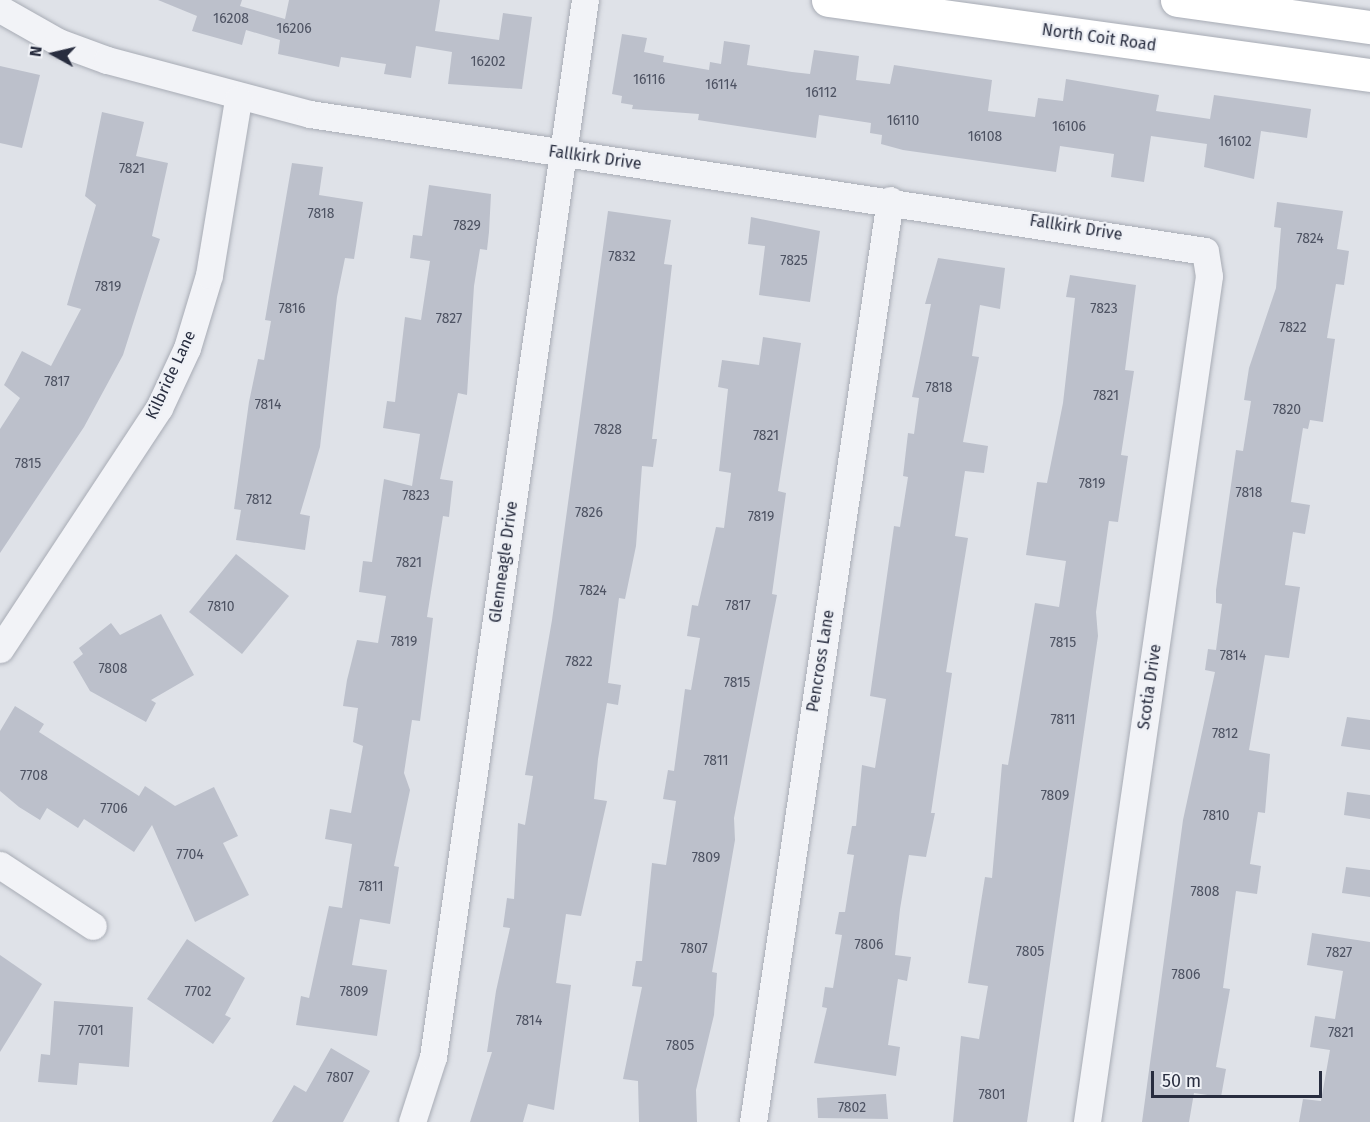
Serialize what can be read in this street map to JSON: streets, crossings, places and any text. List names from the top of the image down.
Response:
{
  "streets": {
    "main road": ["North Coit Road"],
    "street": [
      "Fallkirk Drive",
      "Kilbride Lane",
      "Glenneagle Drive",
      "Pencross Lane",
      "Scotia Drive"
    ]
  },
  "crossings": [
    ["Fallkirk Drive", "Kilbride Lane"],
    ["Fallkirk Drive", "Glenneagle Drive"],
    ["Fallkirk Drive", "Pencross Lane"],
    ["Fallkirk Drive", "Scotia Drive"]
  ],
  "house_numbers": [
    "16208",
    "16206",
    "16202",
    "16116",
    "16114",
    "16112",
    "16110",
    "16106",
    "16108",
    "16102",
    "7821",
    "7818",
    "7829",
    "7824",
    "7832",
    "7825",
    "7819",
    "7816",
    "7823",
    "7827",
    "7822",
    "7817",
    "7818",
    "7821",
    "7814",
    "7820",
    "7828",
    "7821",
    "7815",
    "7819",
    "7818",
    "7823",
    "7812",
    "7826",
    "7819",
    "7821",
    "7824",
    "7817",
    "7810",
    "7819",
    "7815",
    "7814",
    "7822",
    "7808",
    "7815",
    "7811",
    "7812",
    "7811",
    "7708",
    "7809",
    "7706",
    "7810",
    "7704",
    "7809",
    "7811",
    "7808",
    "7806",
    "7807",
    "7805",
    "7827",
    "7806",
    "7702",
    "7809",
    "7814",
    "7701",
    "7821",
    "7805",
    "7807",
    "7801",
    "7802"
  ],
  "scale_bar": "50 m",
  "north": "left"
}
